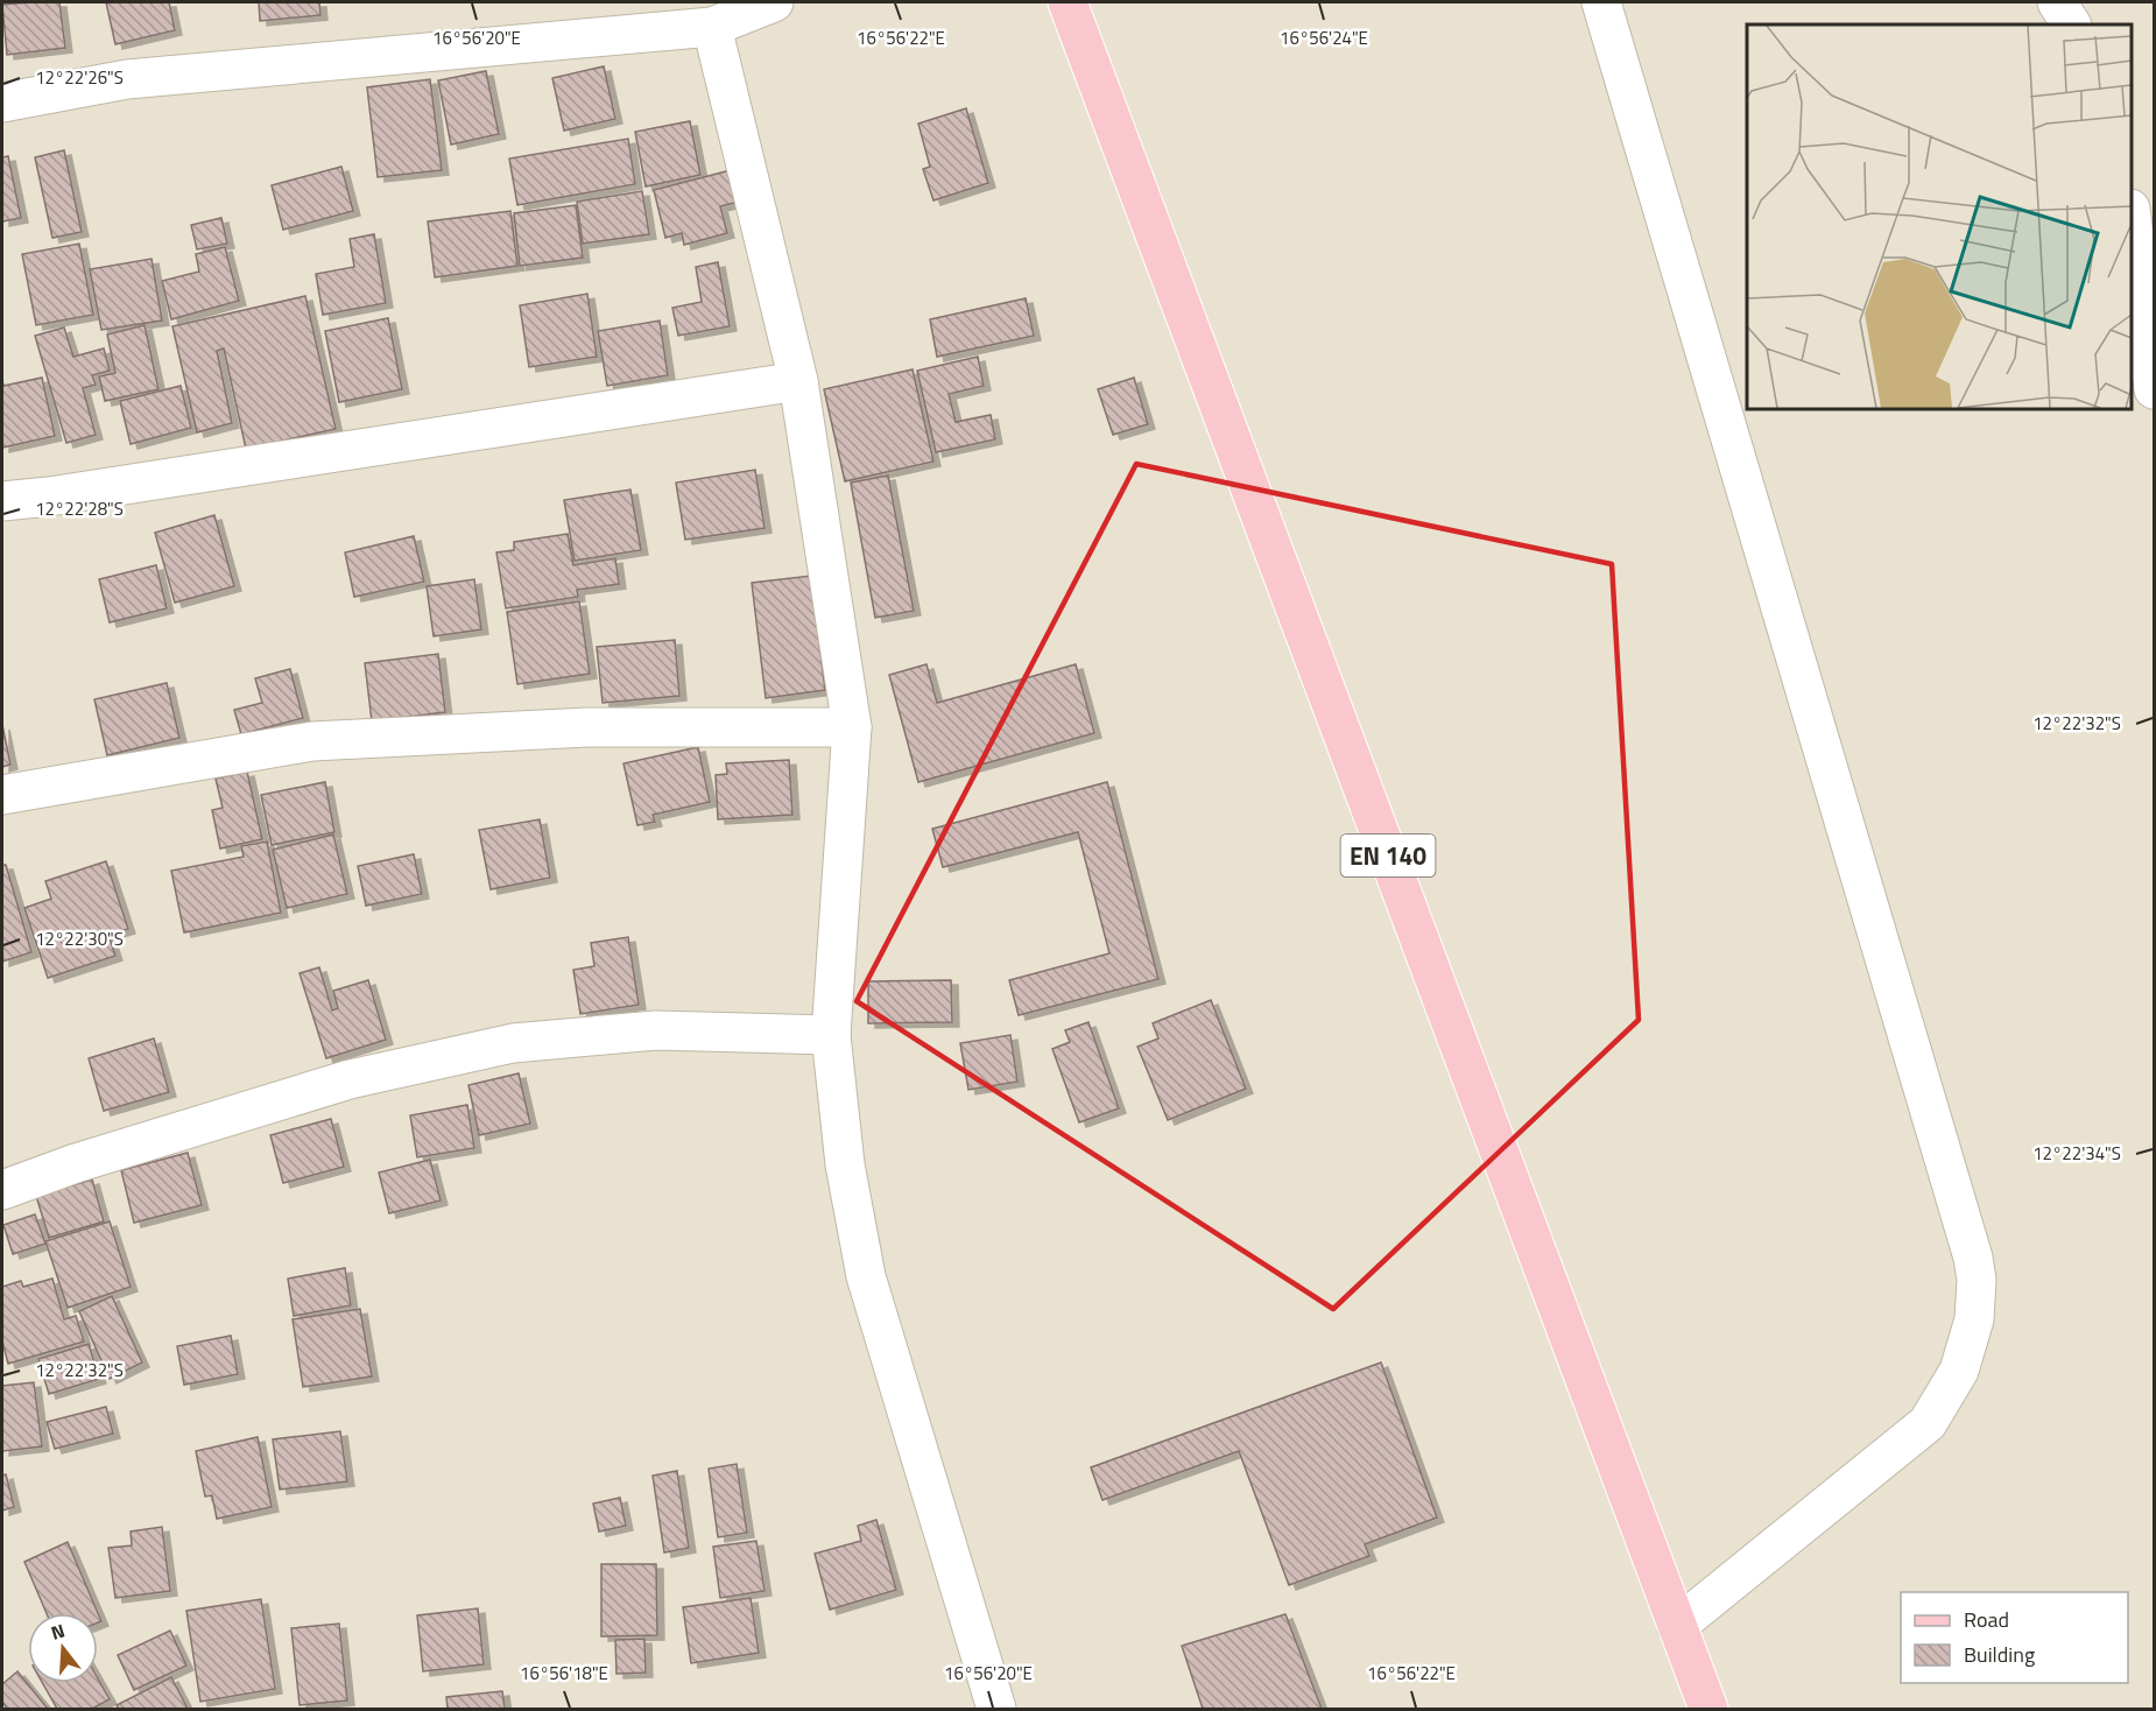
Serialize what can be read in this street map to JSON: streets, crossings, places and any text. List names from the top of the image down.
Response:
{
  "streets": {
    "main road": ["EN 140"]
  },
  "legend": ["Road", "Building"],
  "north": "top",
  "coordinates": [
    "16°56'20\"E",
    "16°56'22\"E",
    "16°56'24\"E",
    "12°22'26\"S",
    "12°22'28\"S",
    "12°22'32\"S",
    "12°22'30\"S",
    "12°22'34\"S",
    "16°56'18\"E"
  ]
}
